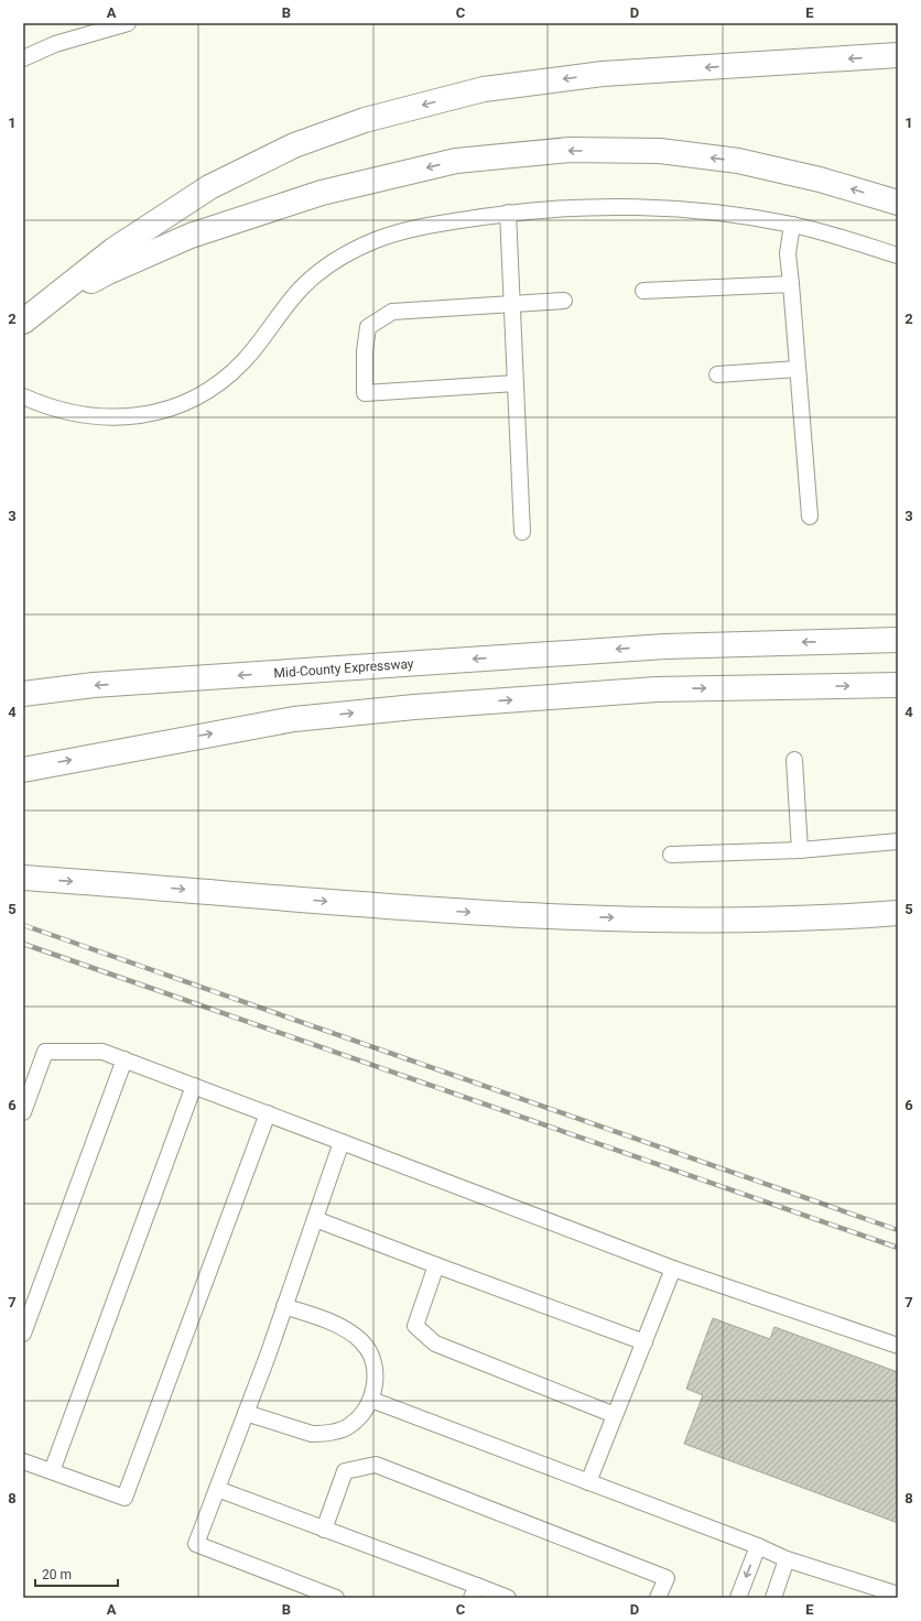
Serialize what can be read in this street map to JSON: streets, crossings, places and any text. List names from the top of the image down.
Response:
{
  "streets": {
    "highway": ["Mid-County Expressway"]
  },
  "scale_bar": "20 m",
  "grid": {
    "columns": [
      "A",
      "B",
      "C",
      "D",
      "E"
    ],
    "rows": [
      "1",
      "2",
      "3",
      "4",
      "5",
      "6",
      "7",
      "8"
    ]
  }
}
